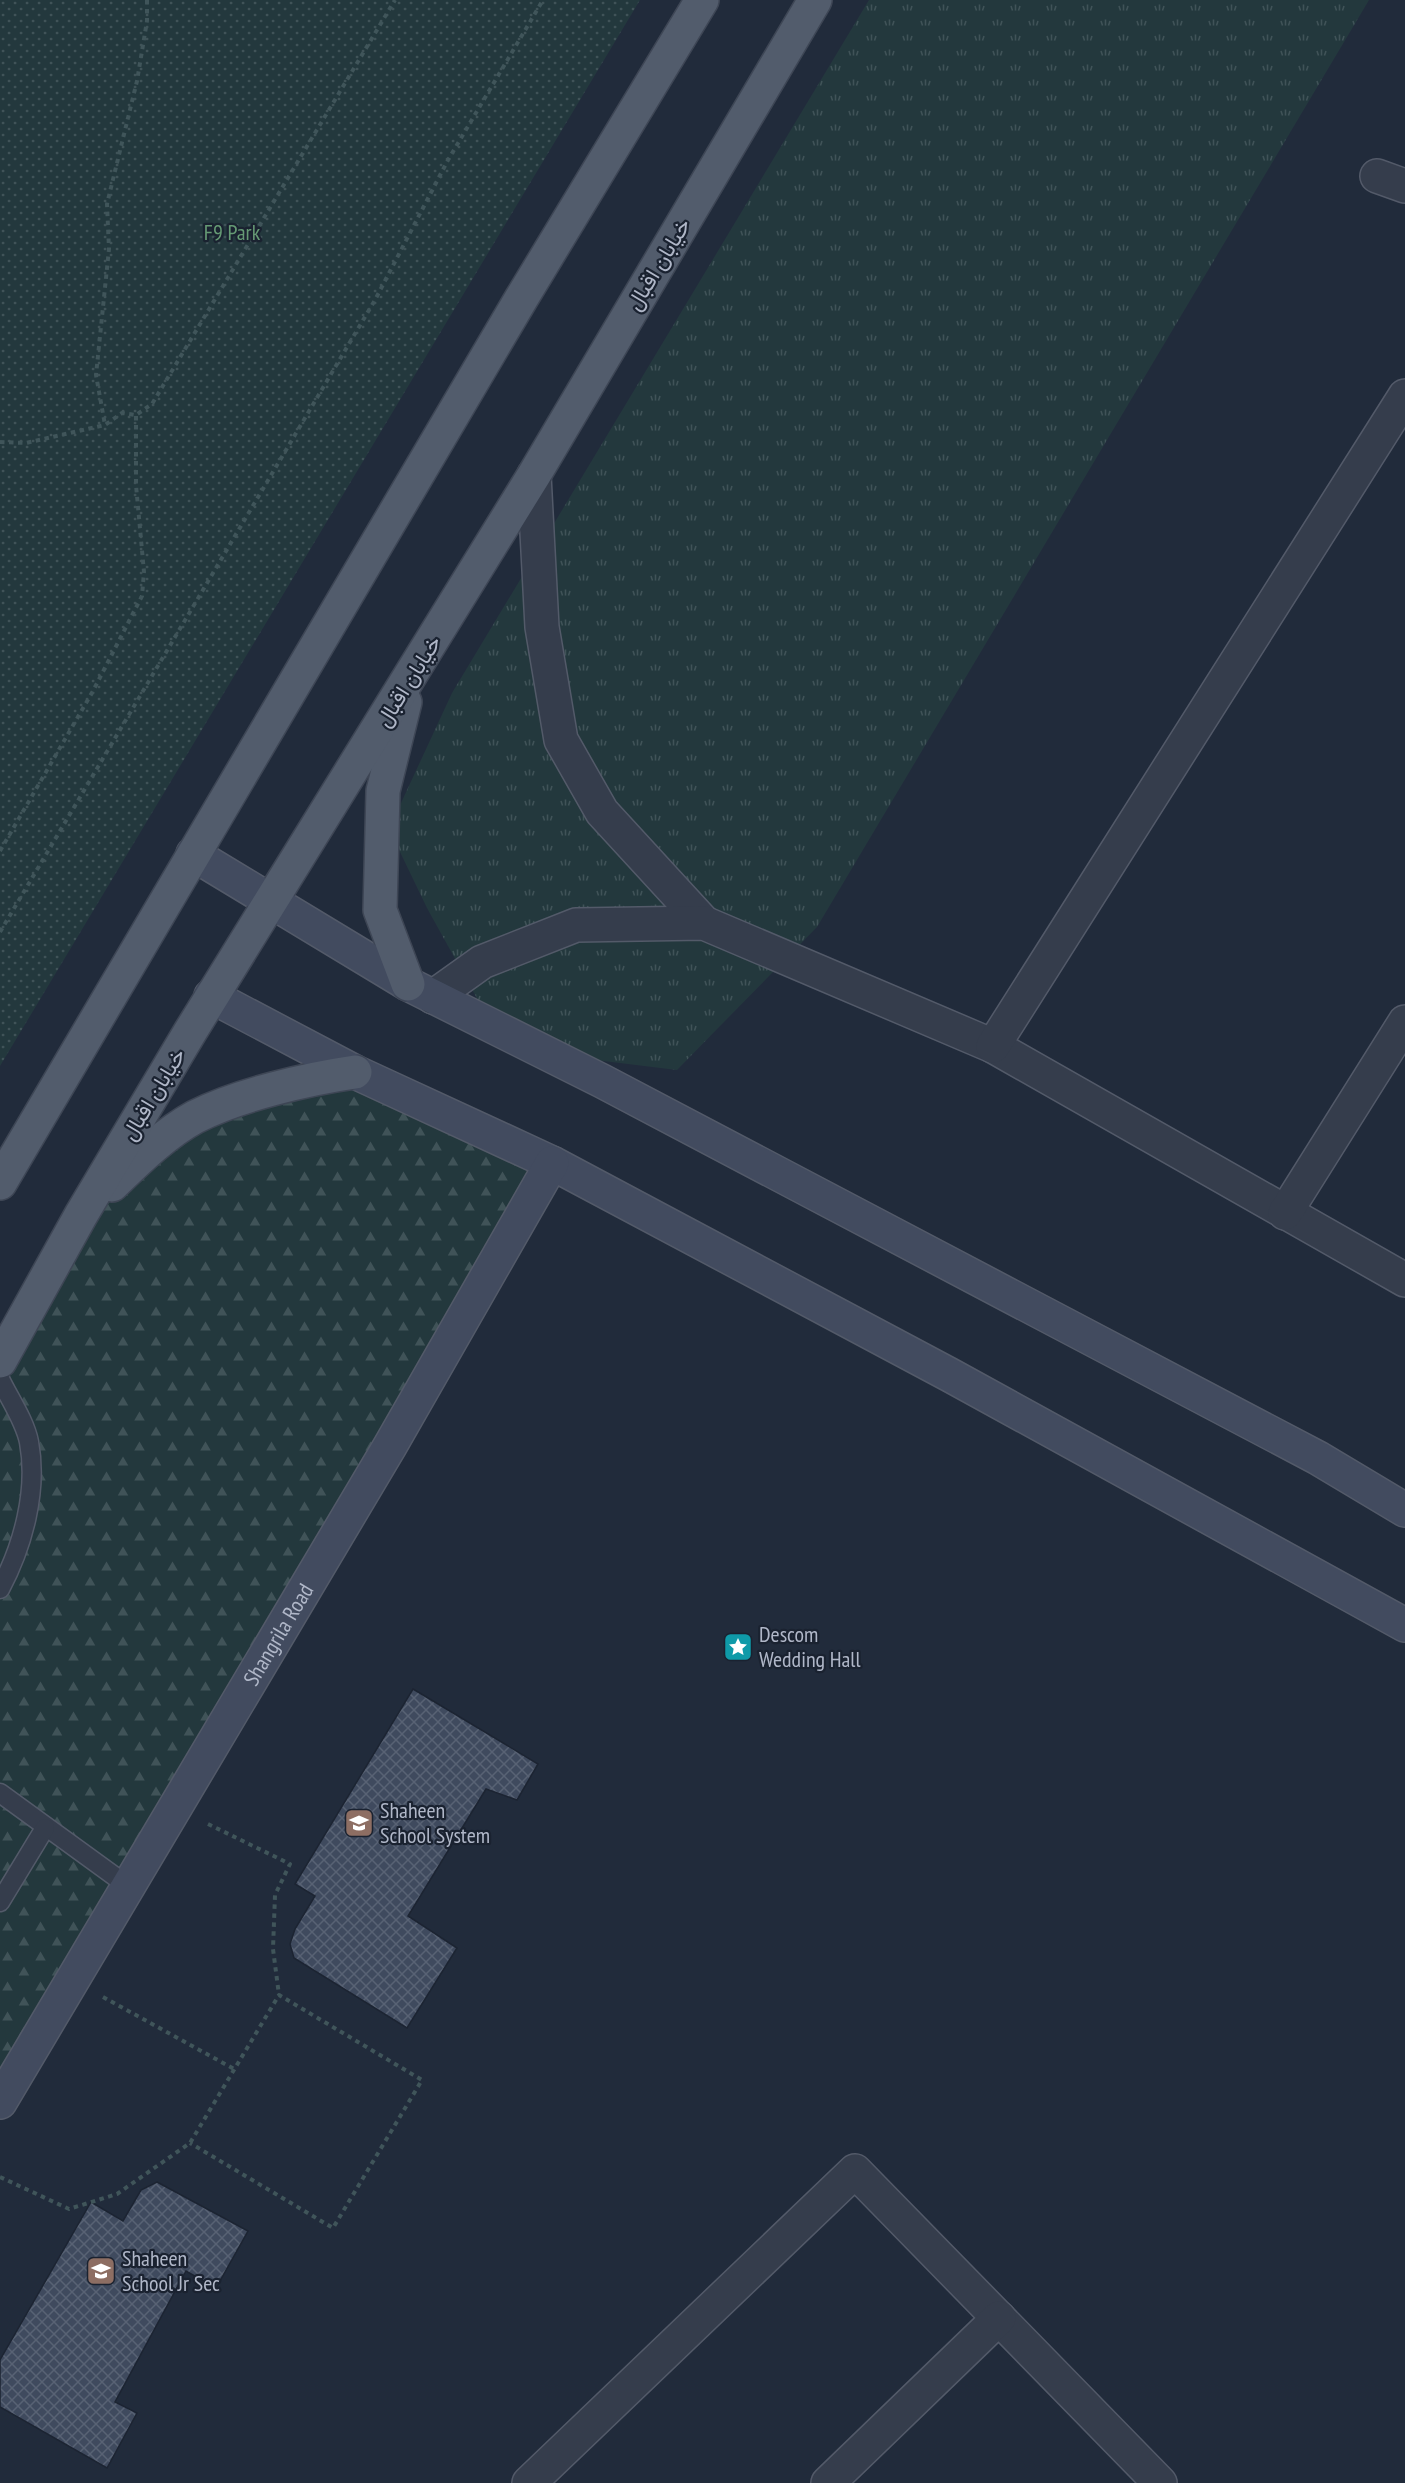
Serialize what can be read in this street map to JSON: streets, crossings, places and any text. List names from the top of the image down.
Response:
{
  "streets": {
    "main road": ["خیابان اقبال"],
    "street": ["Shangrila Road"]
  },
  "parks": ["F9 Park"],
  "places": {
    "place": ["Descom Wedding Hall"],
    "school or university": ["Shaheen School System", "Shaheen School Jr Sec"]
  }
}
